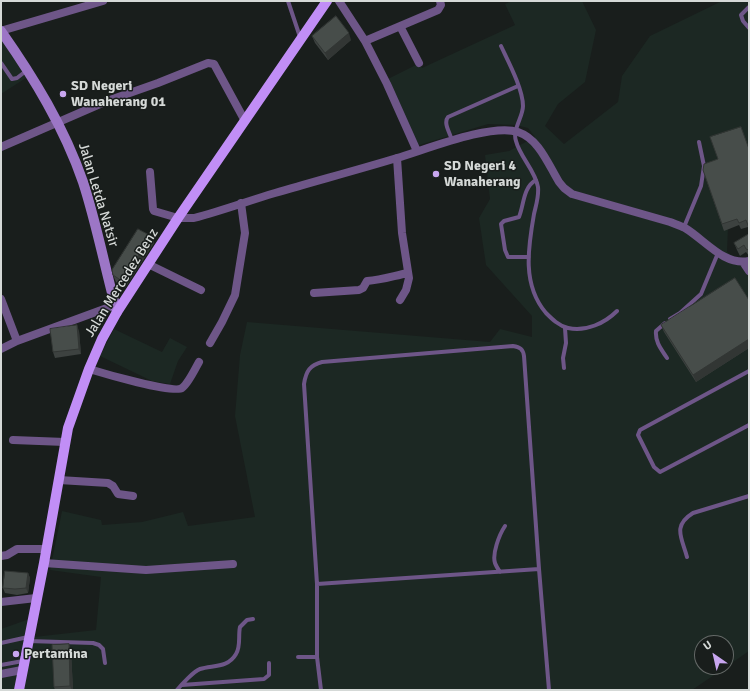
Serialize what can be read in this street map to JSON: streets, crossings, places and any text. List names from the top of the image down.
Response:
{
  "streets": {
    "main road": ["Jalan Mercedez Benz"],
    "street": ["Jalan Letda Natsir"]
  },
  "crossings": [
    ["Jalan Letda Natsir", "Jalan Mercedez Benz"]
  ],
  "places": ["SD Negeri Wanaherang 01", "SD Negeri 4 Wanaherang", "Pertamina"],
  "north": "top left"
}
